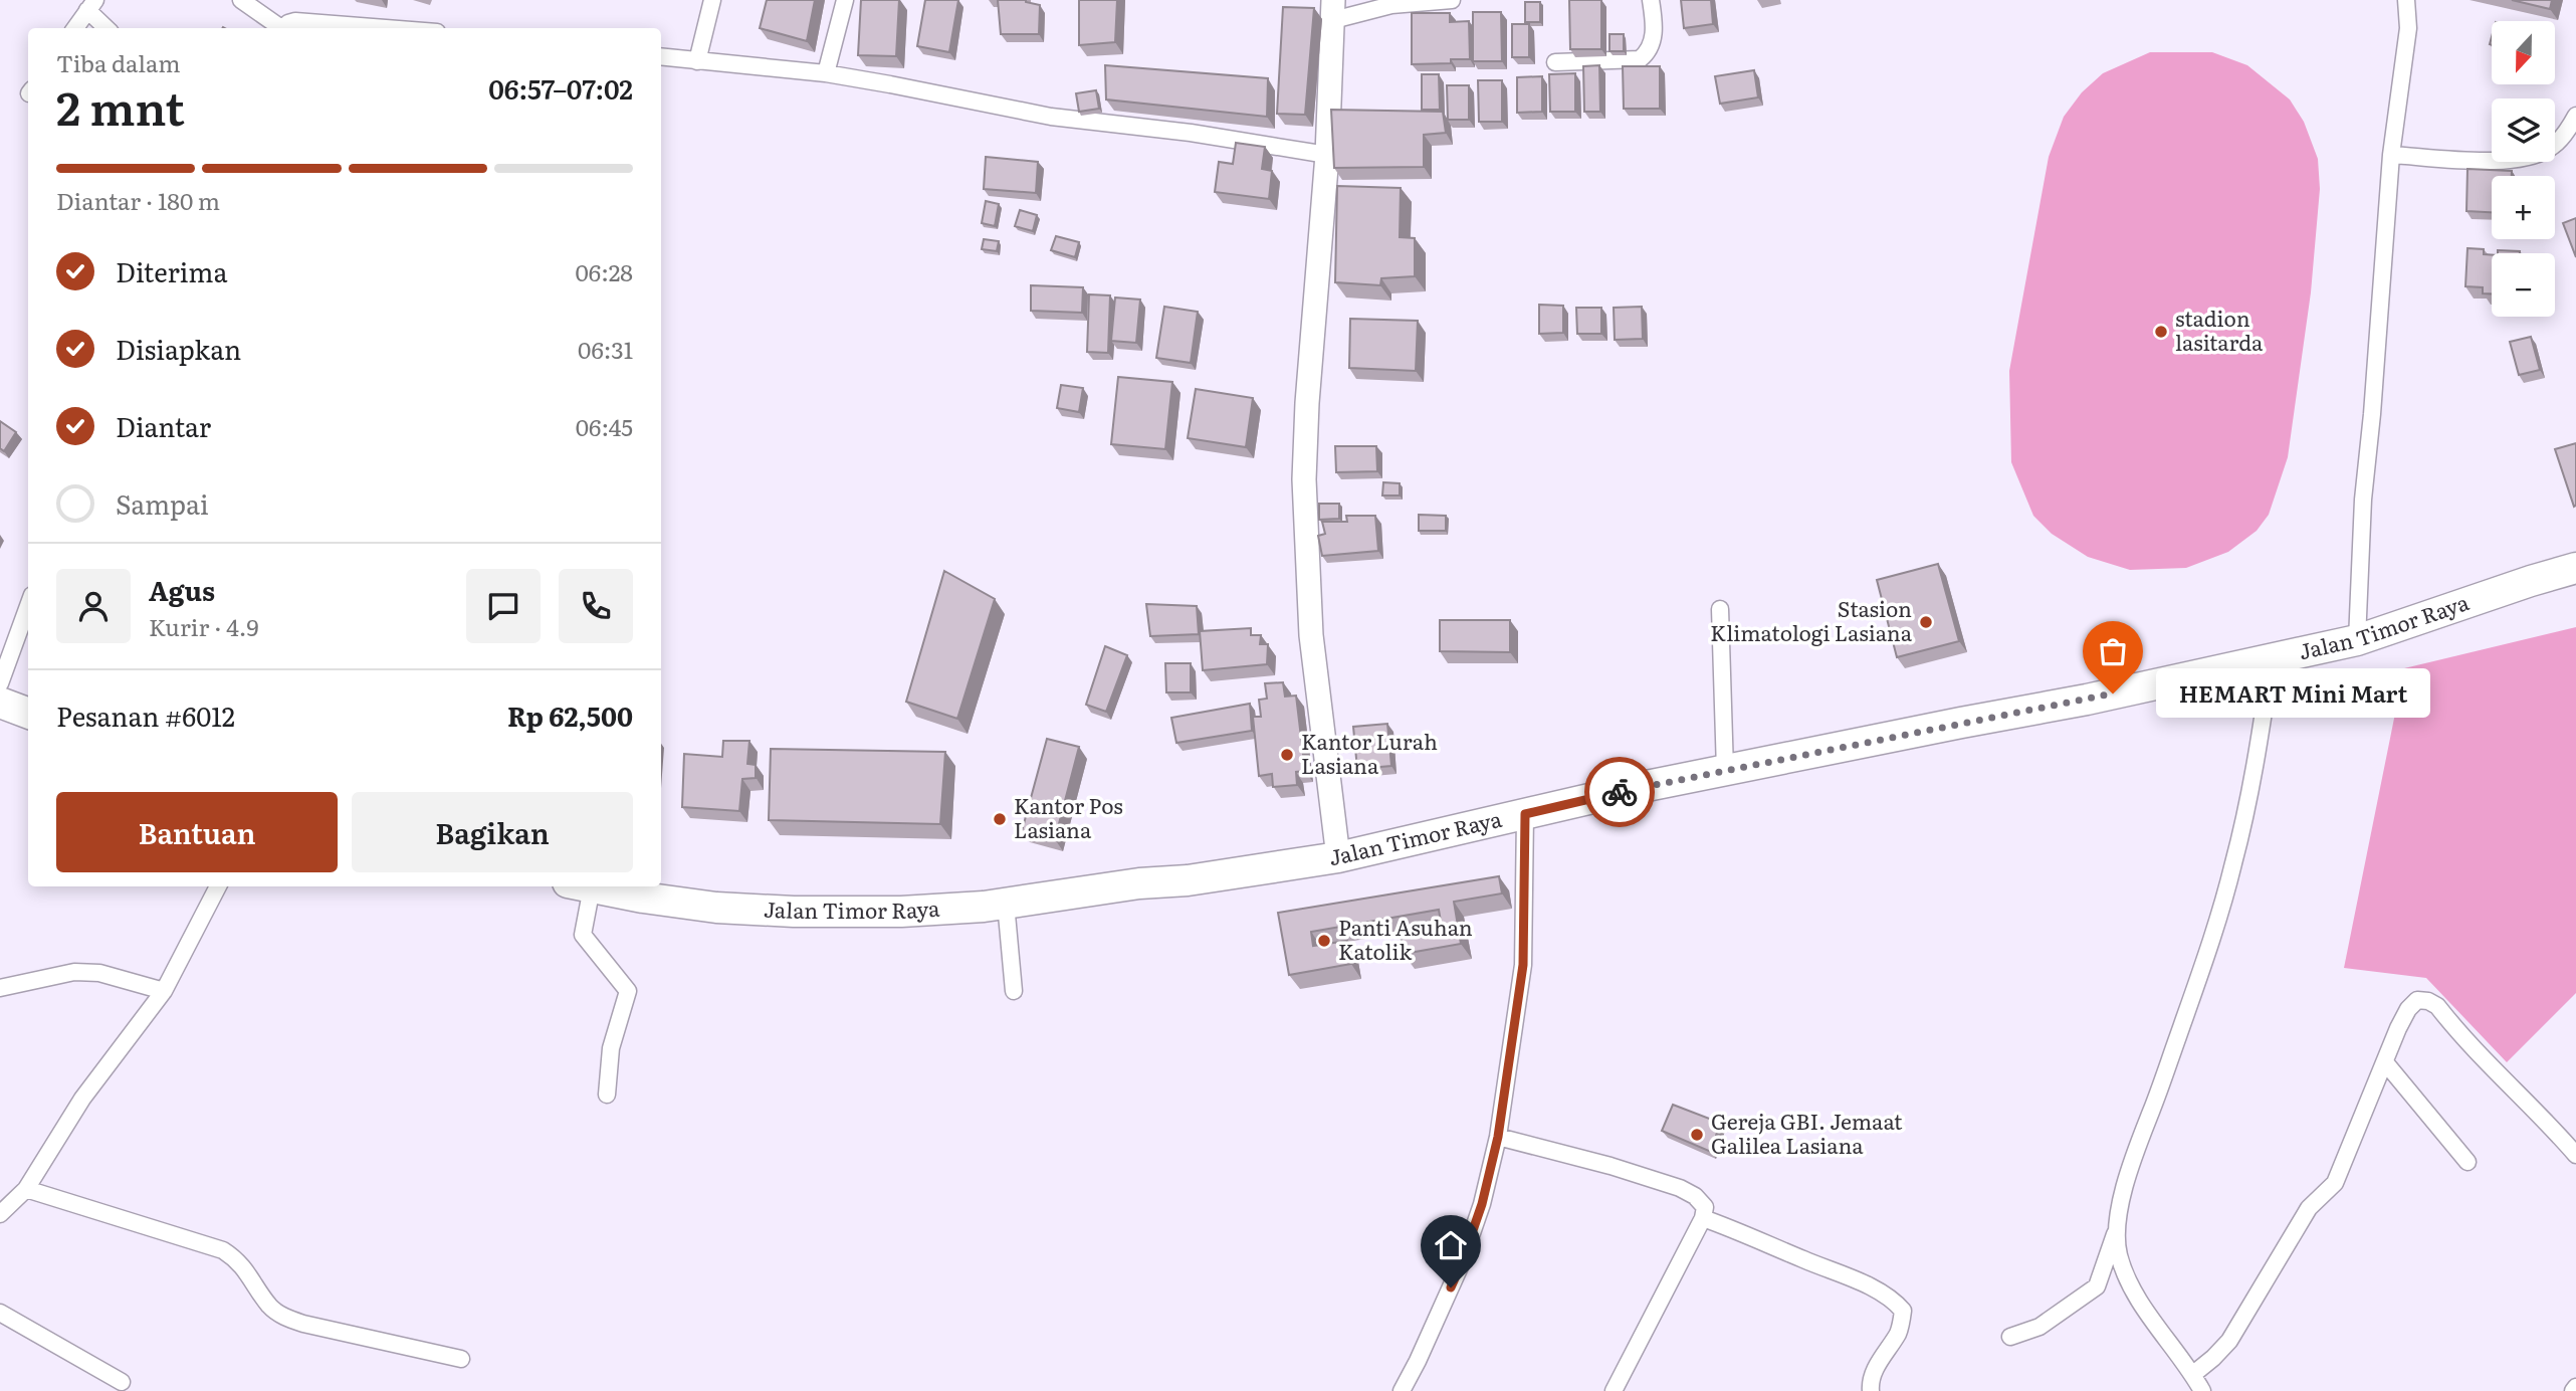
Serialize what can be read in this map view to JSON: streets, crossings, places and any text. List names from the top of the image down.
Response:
{
  "streets": {
    "highway": ["Jalan Timor Raya"]
  },
  "places": [
    "stadion lasitarda",
    "Stasion Klimatologi Lasiana",
    "HEMART Mini Mart",
    "Kantor Lurah Lasiana",
    "Kantor Pos Lasiana",
    "Panti Asuhan Katolik",
    "Gereja GBI. Jemaat Galilea Lasiana"
  ],
  "north": "bottom",
  "page": {
    "map_buttons": ["+", "−"],
    "heading": ["2 mnt", "Tiba dalam", "06:57–07:02"],
    "panel": [
      "Agus",
      "Kurir · 4.9",
      "Pesanan #6012",
      "Rp 62,500"
    ],
    "bar": "Diantar · 180 m",
    "list": [
      ["Diterima", "06:28"],
      ["Disiapkan", "06:31"],
      ["Diantar", "06:45"],
      "Sampai"
    ],
    "bubble": "HEMART Mini Mart",
    "buttons": ["Bantuan", "Bagikan"]
  }
}
